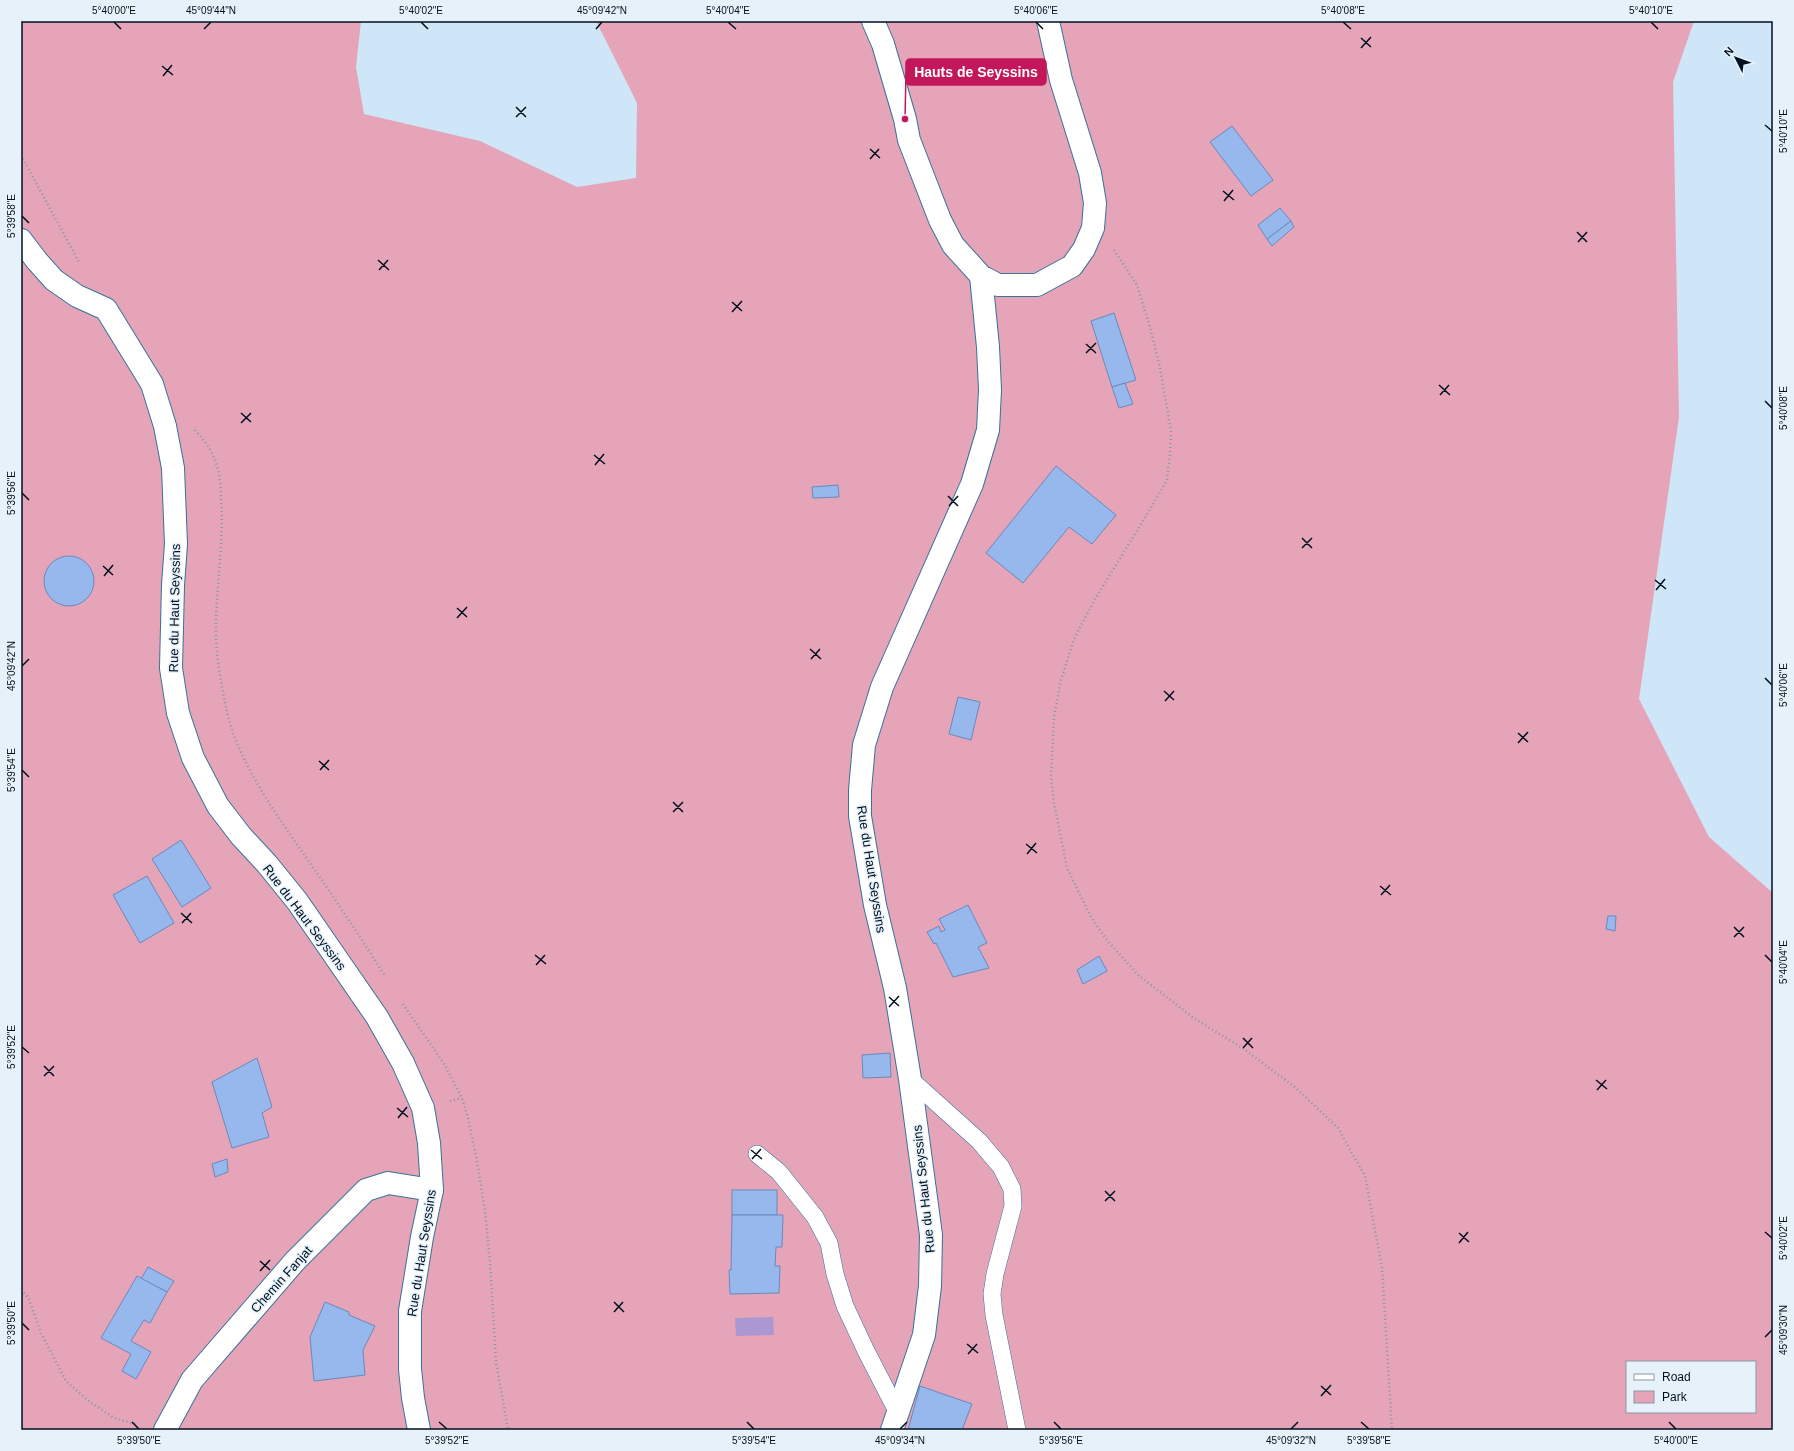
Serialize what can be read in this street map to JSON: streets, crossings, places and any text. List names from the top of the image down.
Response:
{
  "streets": {
    "street": ["Rue du Haut Seyssins", "Chemin Fanjat"]
  },
  "crossings": [
    ["Rue du Haut Seyssins", "Chemin Fanjat"]
  ],
  "places": ["Hauts de Seyssins"],
  "legend": ["Road", "Park"],
  "north": "top left",
  "coordinates": [
    "5°40'00\"E",
    "45°09'44\"N",
    "5°40'02\"E",
    "45°09'42\"N",
    "5°40'04\"E",
    "5°40'06\"E",
    "5°40'08\"E",
    "5°40'10\"E",
    "5°39'58\"E",
    "5°39'56\"E",
    "5°39'54\"E",
    "5°39'52\"E",
    "5°39'50\"E",
    "45°09'30\"N",
    "45°09'34\"N",
    "45°09'32\"N"
  ]
}
